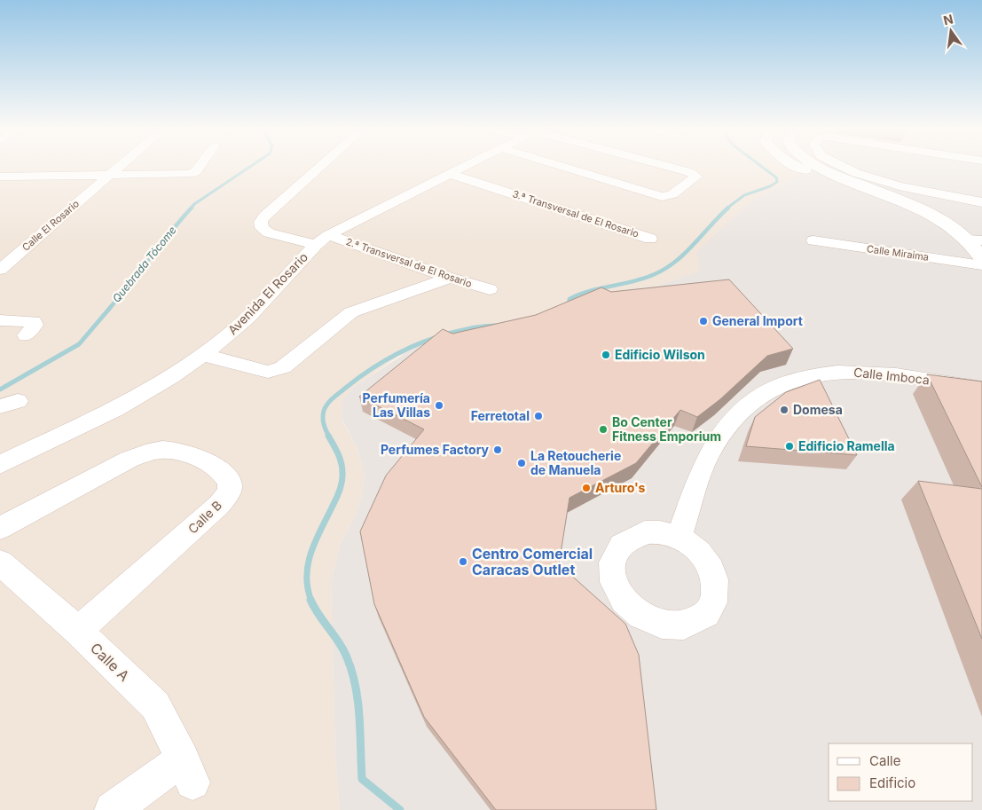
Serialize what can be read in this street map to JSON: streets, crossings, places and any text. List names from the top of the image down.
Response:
{
  "streets": {
    "street": [
      "3.ª Transversal de El Rosario",
      "Calle El Rosario",
      "Calle Miraima",
      "2.ª Transversal de El Rosario",
      "Avenida El Rosario",
      "Calle Imboca",
      "Calle B",
      "Calle A"
    ]
  },
  "crossings": [
    ["3.ª Transversal de El Rosario", "Avenida El Rosario"],
    ["2.ª Transversal de El Rosario", "Avenida El Rosario"],
    ["Calle B", "Calle A"]
  ],
  "water": ["Quebrada Tócome"],
  "places": [
    "General Import",
    "Edificio Wilson",
    "Perfumería Las Villas",
    "Domesa",
    "Ferretotal",
    "Bo Center Fitness Emporium",
    "Edificio Ramella",
    "Perfumes Factory",
    "La Retoucherie de Manuela",
    "Arturo's",
    "Centro Comercial Caracas Outlet"
  ],
  "legend": ["Calle", "Edificio"],
  "north": "top"
}
